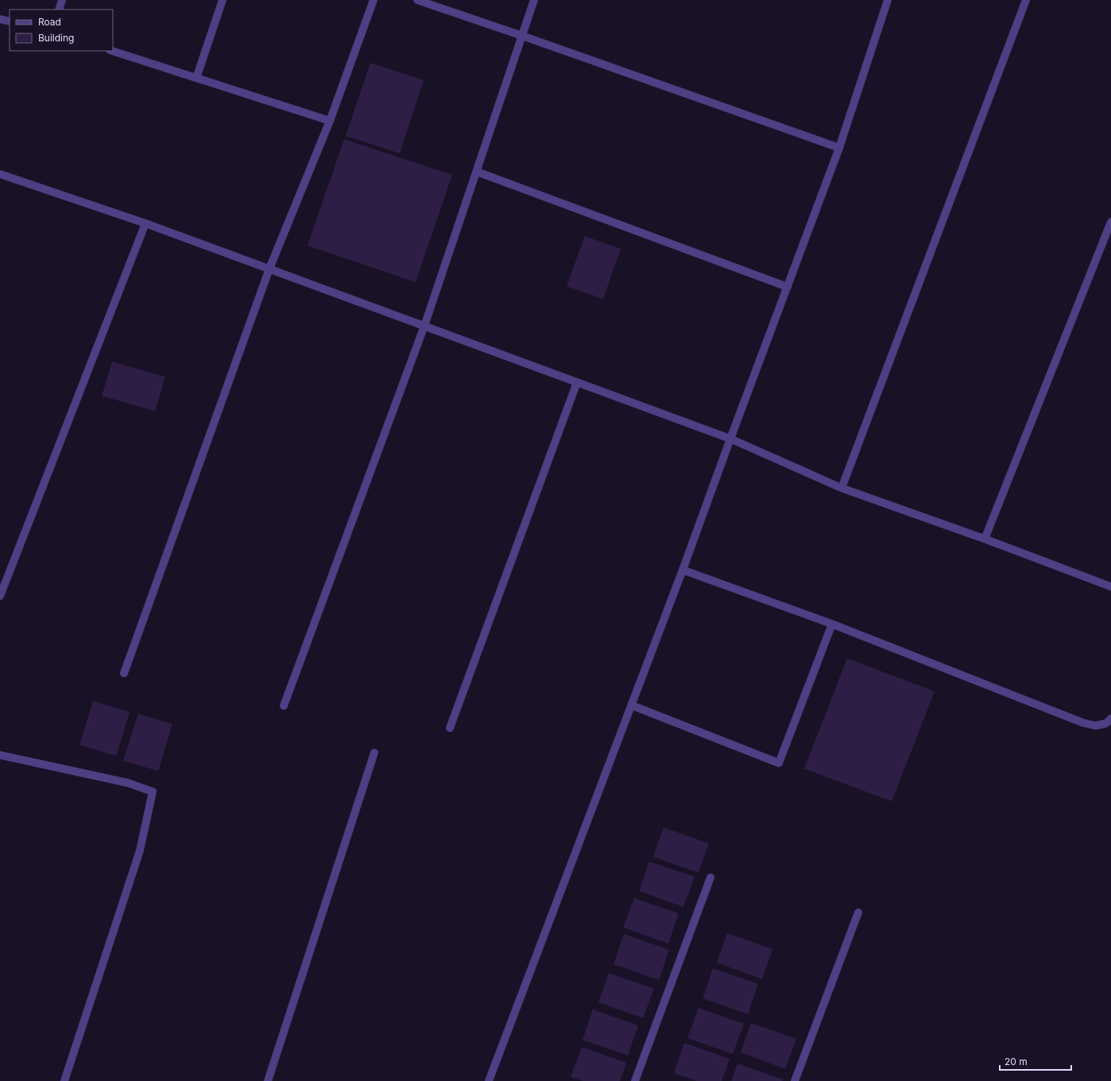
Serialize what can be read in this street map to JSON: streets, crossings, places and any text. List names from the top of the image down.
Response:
{
  "legend": ["Road", "Building"],
  "scale_bar": "20 m"
}
